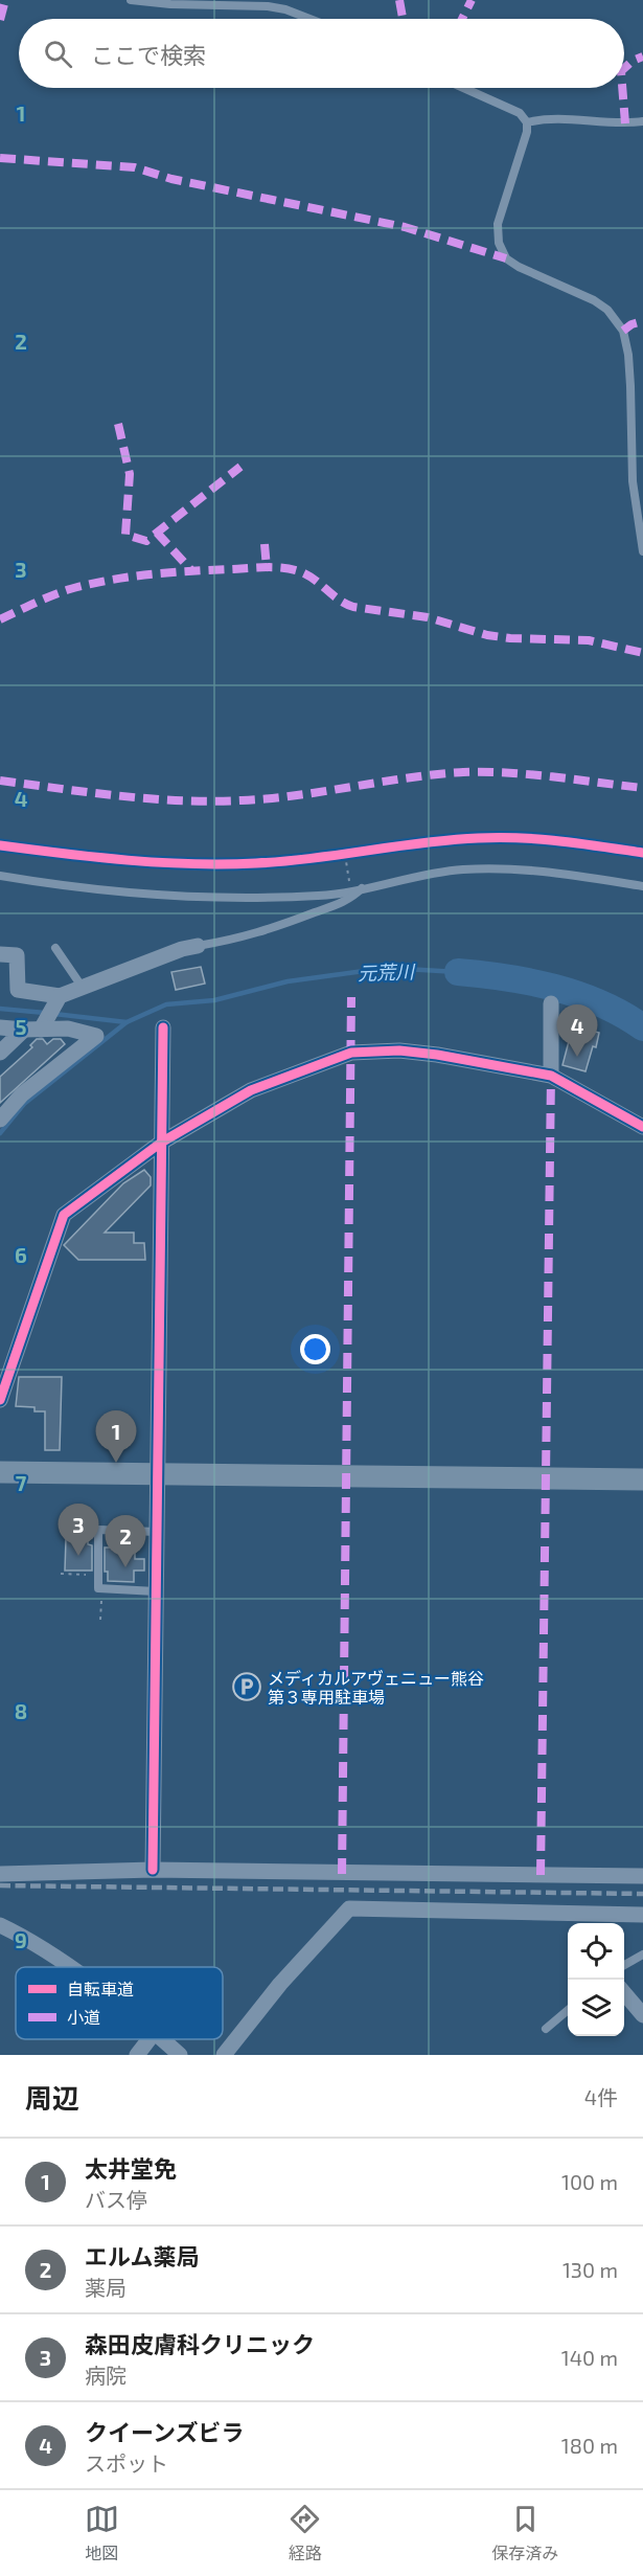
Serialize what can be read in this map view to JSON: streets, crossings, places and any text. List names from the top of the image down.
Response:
{
  "water": ["元荒川"],
  "places": {
    "parking": ["メディカルアヴェニュー熊谷 第３専用駐車場"]
  },
  "legend": ["自転車道", "小道"],
  "page": {
    "search": "ここで検索",
    "pins": [
      "4",
      "1",
      "3",
      "2"
    ],
    "heading": ["周辺", "4件"],
    "list": [
      {
        "mark": "1",
        "name": "太井堂免",
        "note": "バス停",
        "value": "100 m"
      },
      {
        "mark": "2",
        "name": "エルム薬局",
        "note": "薬局",
        "value": "130 m"
      },
      {
        "mark": "3",
        "name": "森田皮膚科クリニック",
        "note": "病院",
        "value": "140 m"
      },
      {
        "mark": "4",
        "name": "クイーンズビラ",
        "note": "スポット",
        "value": "180 m"
      }
    ],
    "nav": ["地図", "経路", "保存済み"]
  },
  "grid": {
    "rows": [
      "1",
      "2",
      "3",
      "4",
      "5",
      "6",
      "7",
      "8",
      "9"
    ]
  }
}
